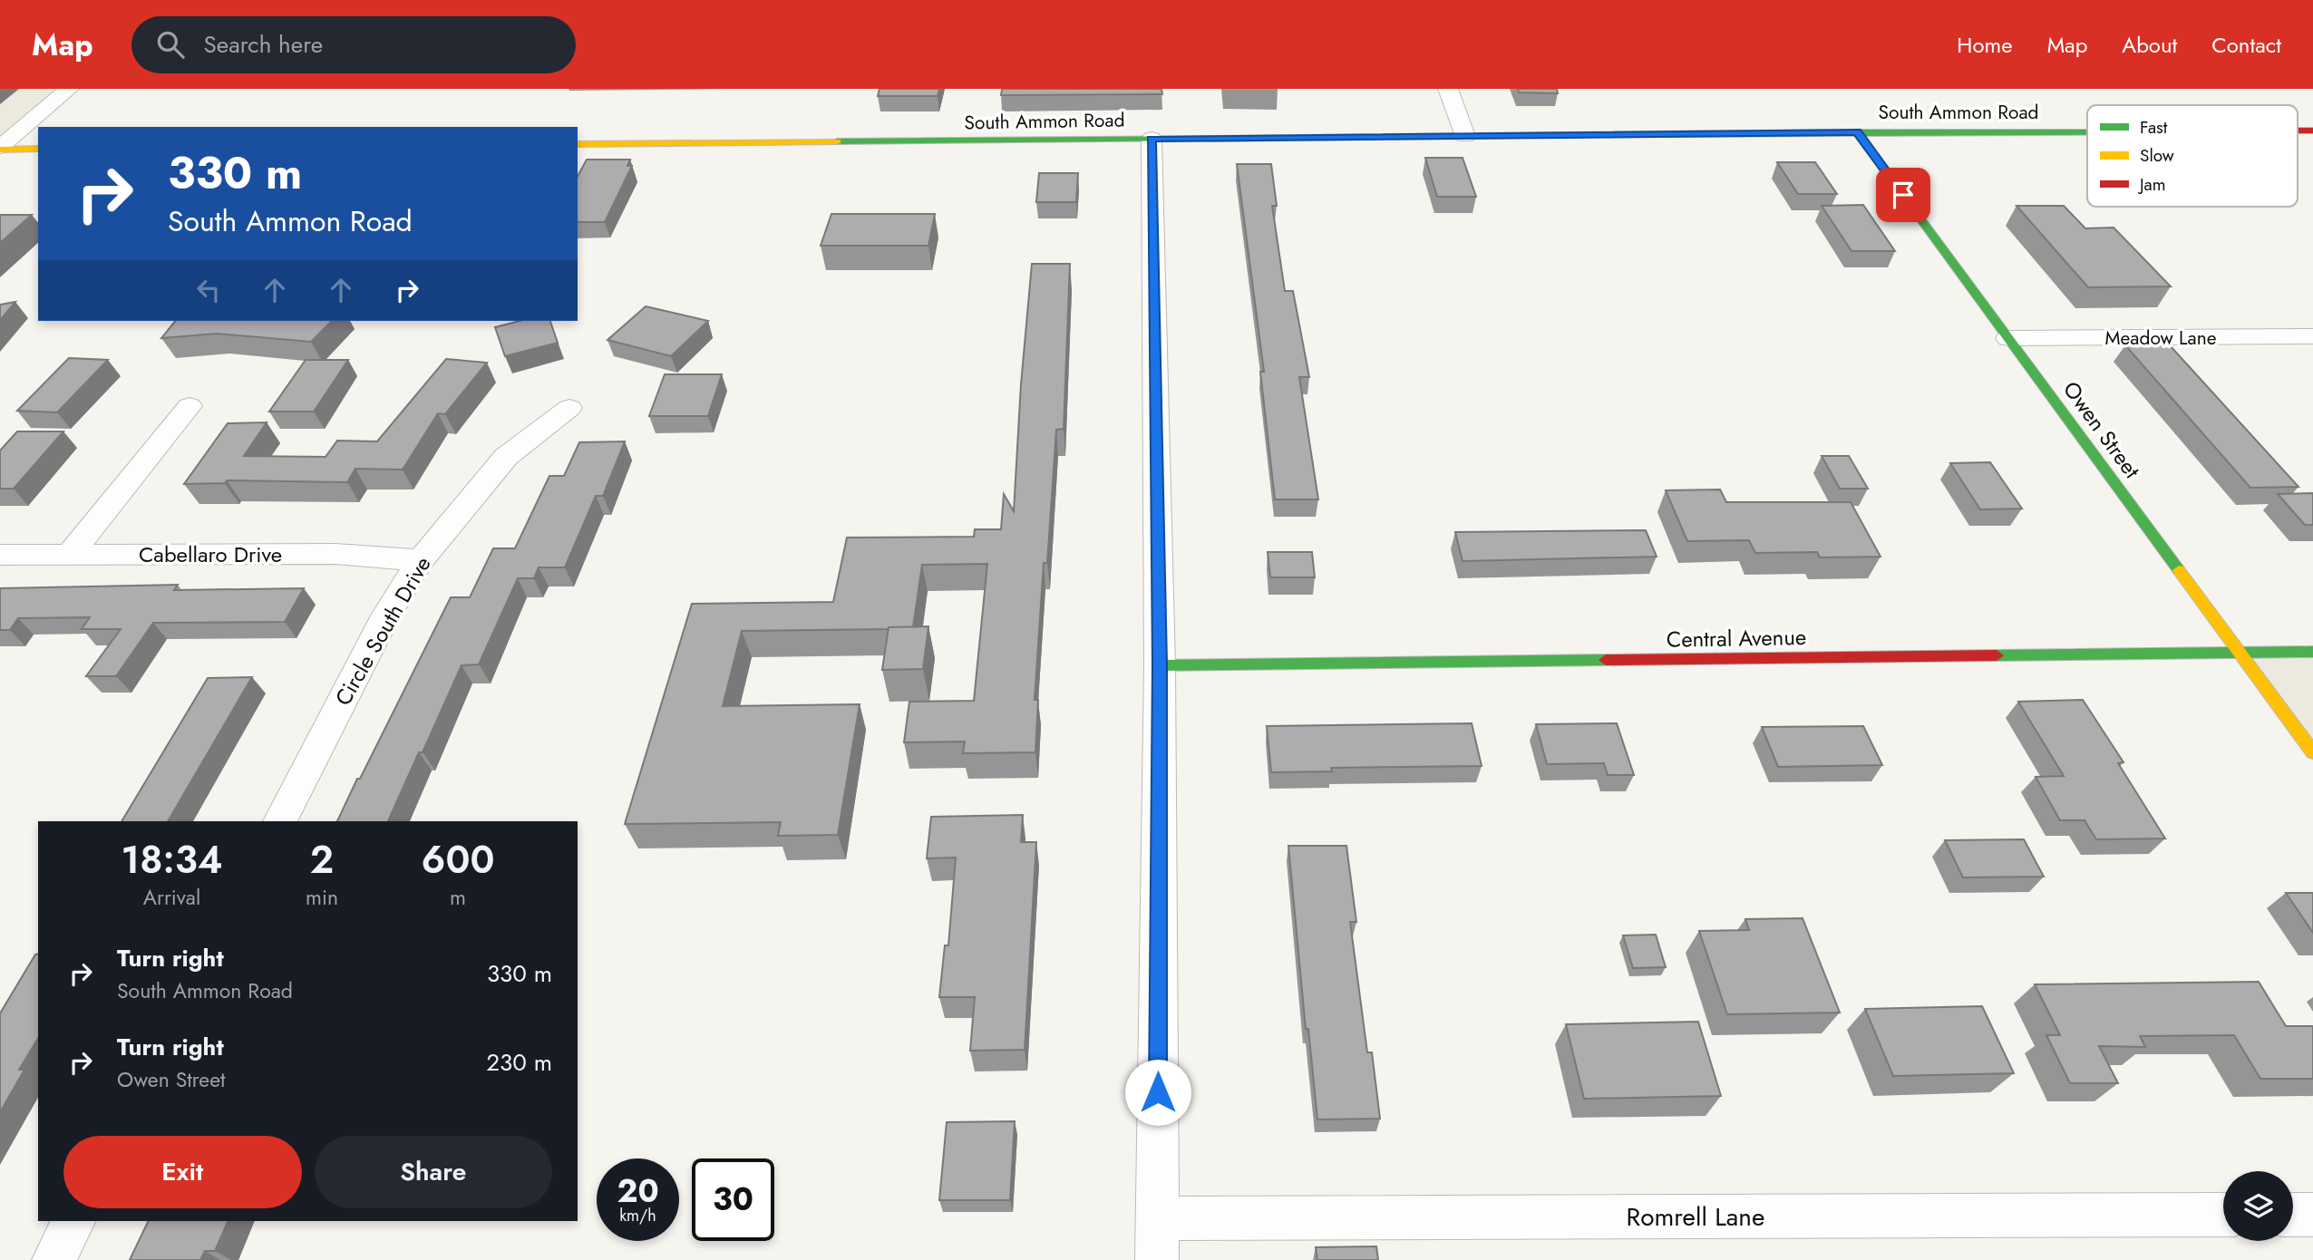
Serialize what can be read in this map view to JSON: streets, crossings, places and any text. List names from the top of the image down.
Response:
{
  "streets": {
    "main road": ["South Ammon Road", "Owen Street", "Central Avenue"],
    "street": [
      "Meadow Lane",
      "Cabellaro Drive",
      "Circle South Drive",
      "Romrell Lane"
    ]
  },
  "crossings": [
    ["South Ammon Road", "Owen Street"],
    ["Meadow Lane", "Owen Street"],
    ["Owen Street", "Central Avenue"],
    ["Cabellaro Drive", "Circle South Drive"]
  ],
  "legend": ["Fast", "Slow", "Jam"],
  "page": {
    "header": "Map",
    "search": "Search here",
    "nav": [
      "Home",
      "Map",
      "About",
      "Contact"
    ],
    "turn": ["330 m", "South Ammon Road"],
    "eta": [
      "18:34",
      "Arrival",
      "2",
      "min",
      "600",
      "m"
    ],
    "list": [
      {
        "name": "Turn right",
        "note": "South Ammon Road",
        "value": "330 m"
      },
      {
        "name": "Turn right",
        "note": "Owen Street",
        "value": "230 m"
      }
    ],
    "buttons": ["Exit", "Share"],
    "speed": "20 km/h",
    "limit": "30"
  }
}
